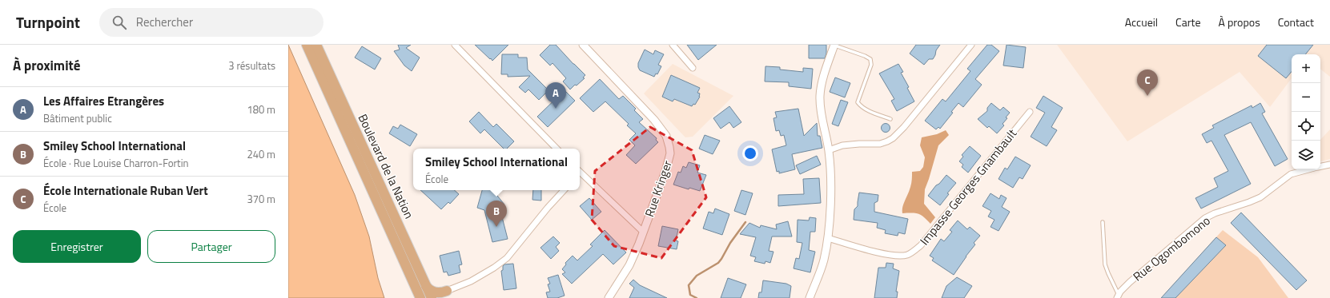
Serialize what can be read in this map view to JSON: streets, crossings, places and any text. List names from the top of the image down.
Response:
{
  "streets": {
    "main road": ["Boulevard de la Nation"],
    "street": ["Impasse Georges Gnambault", "Rue Kringer", "Rue Ogombomono"]
  },
  "page": {
    "header": "Turnpoint",
    "search": "Rechercher",
    "nav": [
      "Accueil",
      "Carte",
      "À propos",
      "Contact"
    ],
    "heading": ["À proximité", "3 résultats"],
    "map_buttons": ["+", "−"],
    "pins": ["C", "A", "B"],
    "list": [
      {
        "mark": "A",
        "name": "Les Affaires Etrangères",
        "note": "Bâtiment public",
        "value": "180 m"
      },
      {
        "mark": "B",
        "name": "Smiley School International",
        "note": "École · Rue Louise Charron-Fortin",
        "value": "240 m"
      },
      {
        "mark": "C",
        "name": "École Internationale Ruban Vert",
        "note": "École",
        "value": "370 m"
      }
    ],
    "popup": ["Smiley School International", "École"],
    "buttons": ["Enregistrer", "Partager"]
  }
}
